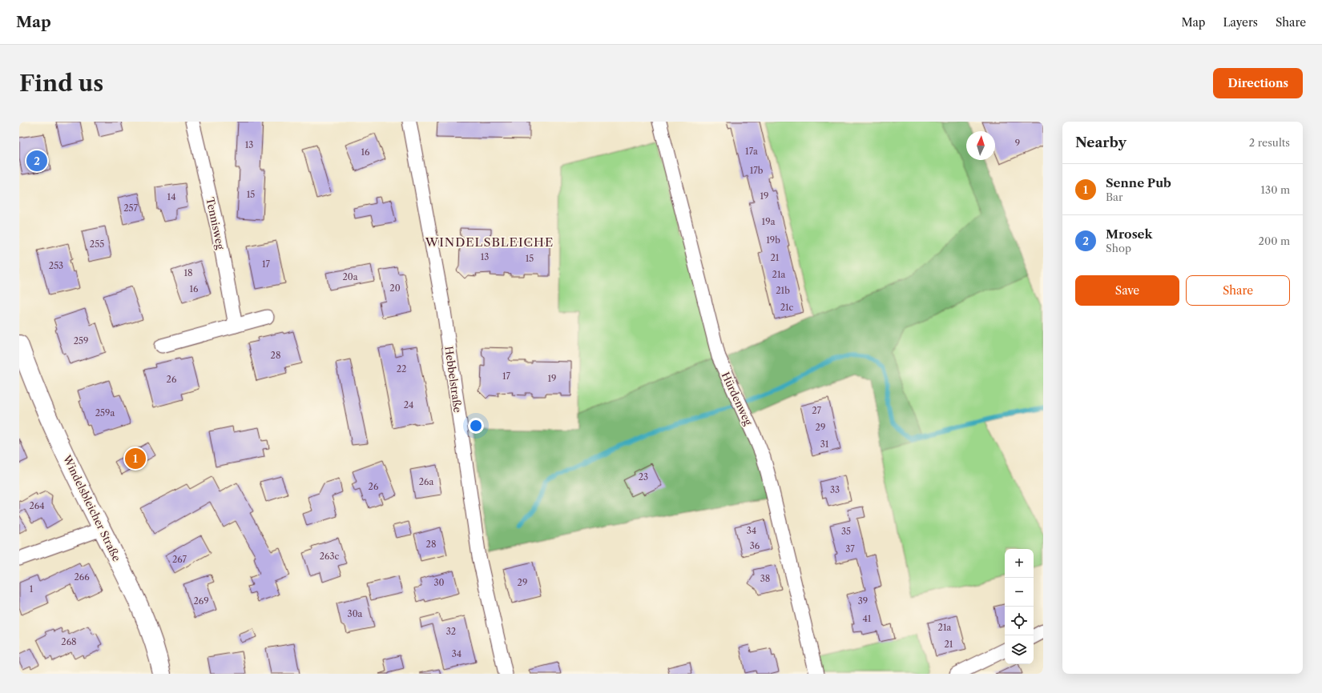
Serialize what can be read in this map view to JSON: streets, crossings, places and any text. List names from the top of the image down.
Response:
{
  "streets": {
    "main road": ["Windelsbleicher Straße"],
    "street": ["Tennisweg", "Hebbelstraße", "Hürdenweg"]
  },
  "districts": ["WINDELSBLEICHE"],
  "house_numbers": [
    "9",
    "13",
    "17a",
    "16",
    "17b",
    "15",
    "19",
    "14",
    "257",
    "19a",
    "19b",
    "255",
    "13",
    "21",
    "15",
    "17",
    "253",
    "18",
    "21a",
    "20a",
    "20",
    "16",
    "21b",
    "21c",
    "259",
    "28",
    "22",
    "17",
    "19",
    "26",
    "24",
    "27",
    "259a",
    "29",
    "31",
    "23",
    "26a",
    "26",
    "33",
    "264",
    "34",
    "35",
    "28",
    "36",
    "37",
    "263c",
    "267",
    "266",
    "38",
    "30",
    "29",
    "1",
    "269",
    "39",
    "30a",
    "41",
    "21a",
    "32",
    "268",
    "21",
    "34"
  ],
  "north": "top",
  "page": {
    "header": "Map",
    "nav": ["Map", "Layers", "Share"],
    "buttons": [
      "Directions",
      ["Save", "Share"]
    ],
    "title": "Find us",
    "heading": ["Nearby", "2 results"],
    "pins": ["2", "1"],
    "list": [
      {
        "mark": "1",
        "name": "Senne Pub",
        "note": "Bar",
        "value": "130 m"
      },
      {
        "mark": "2",
        "name": "Mrosek",
        "note": "Shop",
        "value": "200 m"
      }
    ],
    "map_buttons": ["+", "−"]
  }
}
